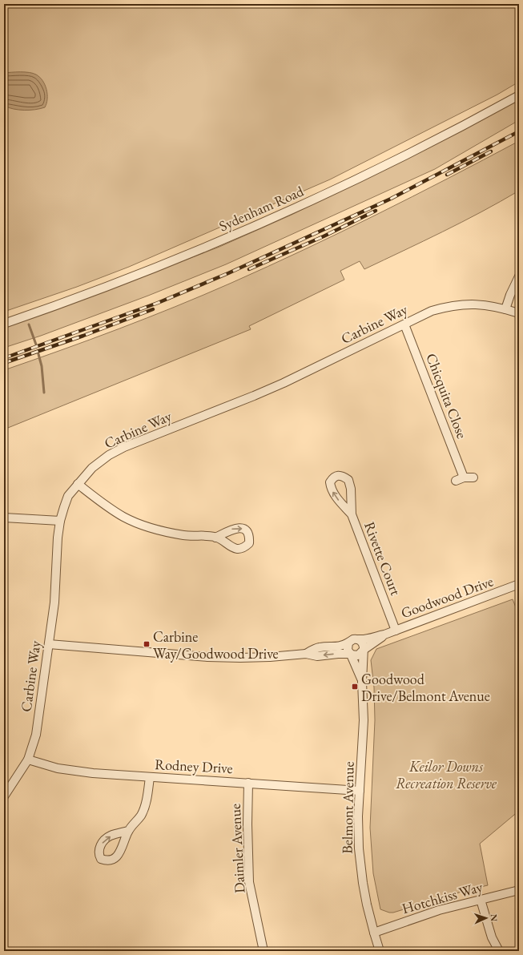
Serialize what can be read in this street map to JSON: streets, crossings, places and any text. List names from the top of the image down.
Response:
{
  "streets": {
    "street": [
      "Sydenham Road",
      "Carbine Way",
      "Chicquita Close",
      "Rivette Court",
      "Goodwood Drive",
      "Rodney Drive",
      "Belmont Avenue",
      "Daimler Avenue",
      "Hotchkiss Way"
    ]
  },
  "crossings": [
    ["Carbine Way", "Chicquita Close"],
    ["Carbine Way", "Rodney Drive"],
    ["Rivette Court", "Goodwood Drive"],
    ["Goodwood Drive", "Belmont Avenue"],
    ["Rodney Drive", "Belmont Avenue"],
    ["Rodney Drive", "Daimler Avenue"],
    ["Belmont Avenue", "Hotchkiss Way"]
  ],
  "parks": ["Keilor Downs Recreation Reserve"],
  "places": {
    "transit": ["Carbine Way/Goodwood Drive", "Goodwood Drive/Belmont Avenue"]
  },
  "north": "right"
}
